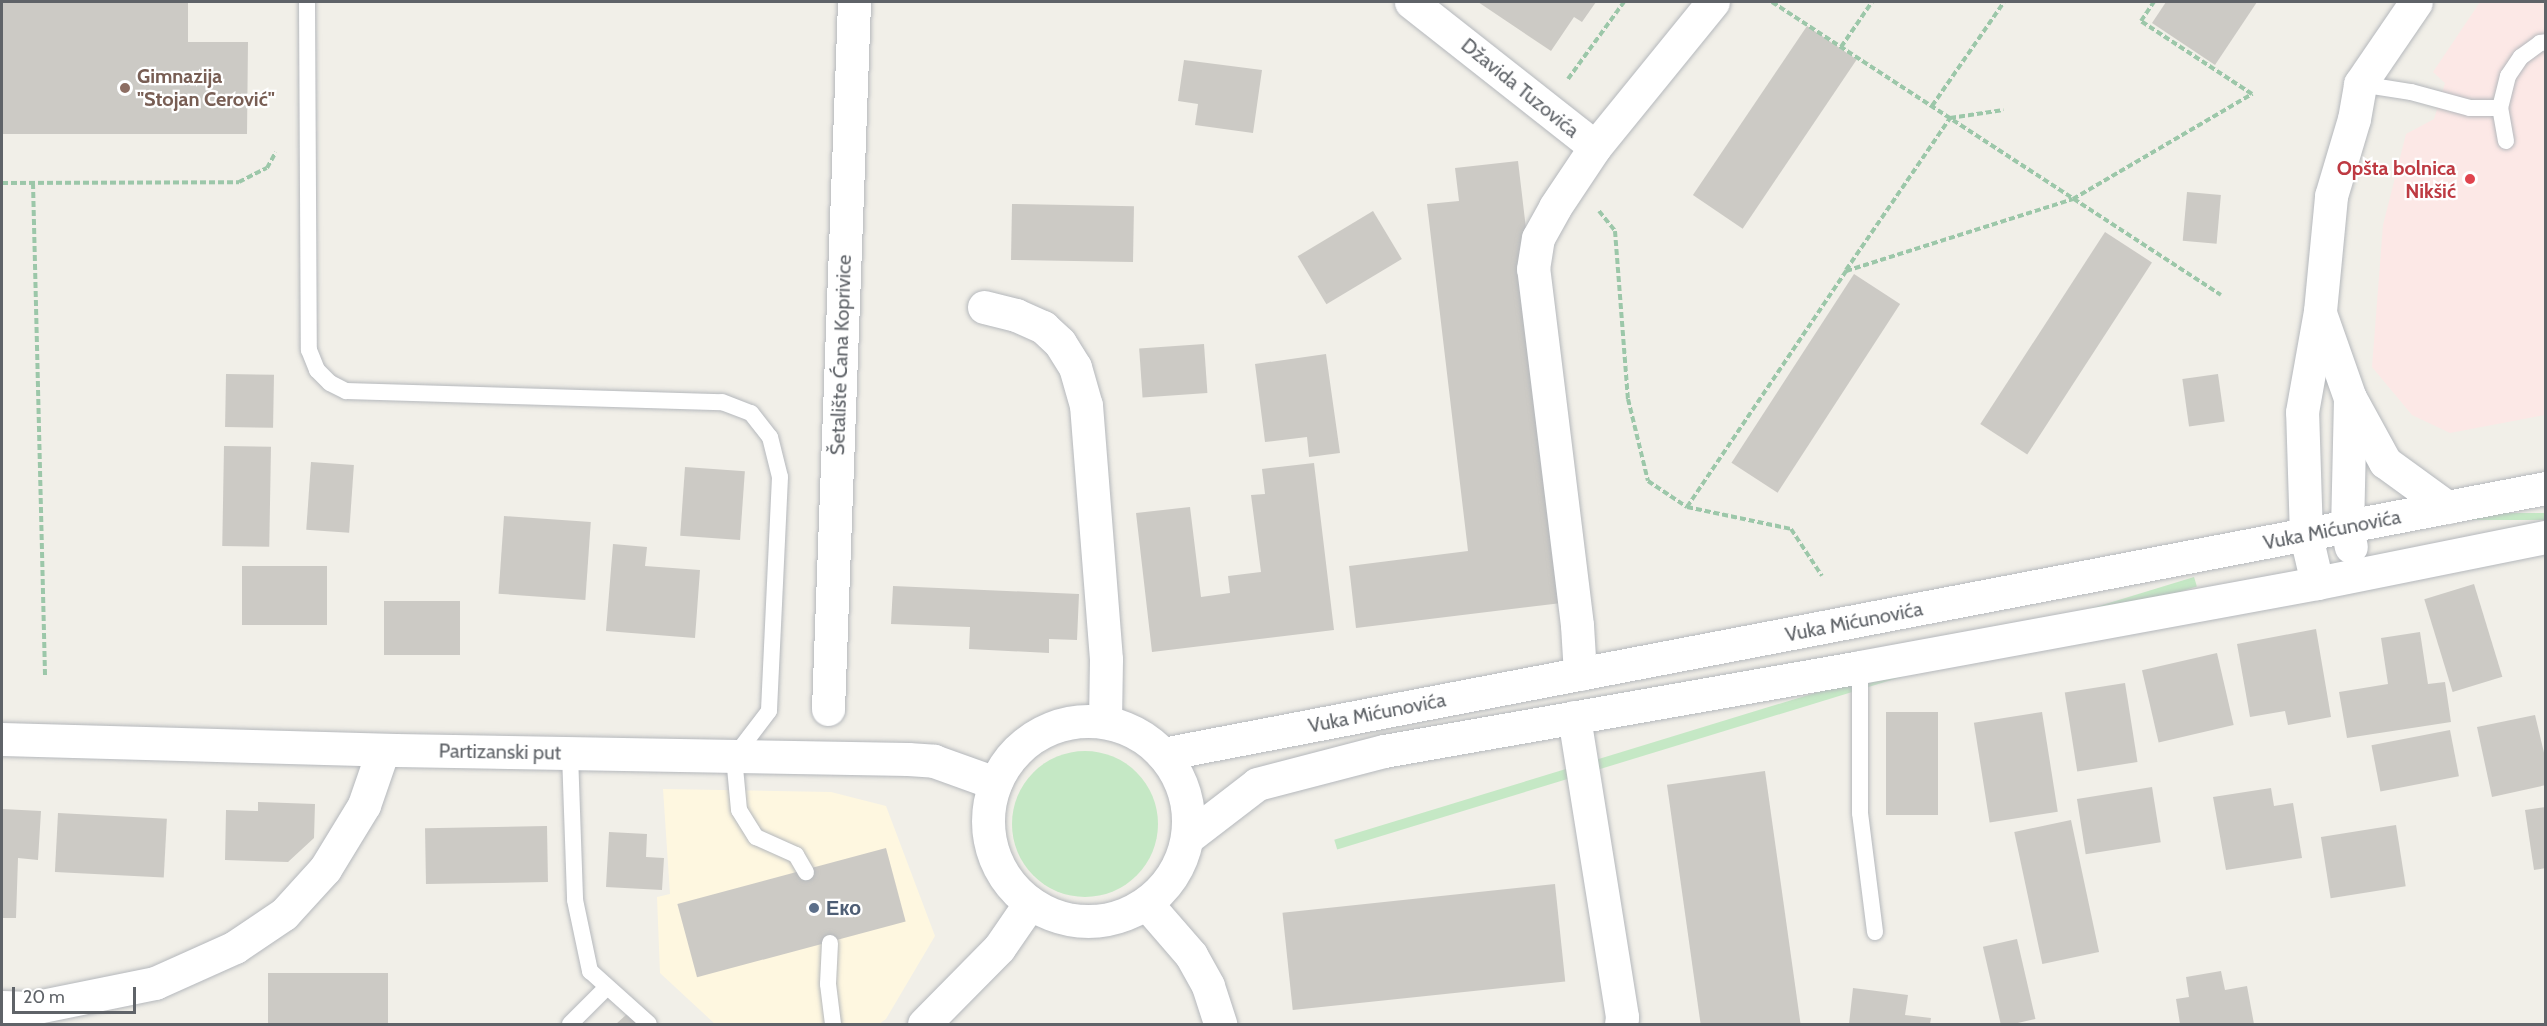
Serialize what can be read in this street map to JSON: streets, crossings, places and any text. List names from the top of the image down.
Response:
{
  "streets": {
    "street": [
      "Džavida Tuzovića",
      "Šetalište Ćana Koprivice",
      "Vuka Mićunovića",
      "Partizanski put"
    ]
  },
  "crossings": [
    ["Vuka Mićunovića", "Partizanski put"]
  ],
  "places": ["Gimnazija \"Stojan Cerović\"", "Opšta bolnica Nikšić", "Еко"],
  "scale_bar": "20 m"
}
